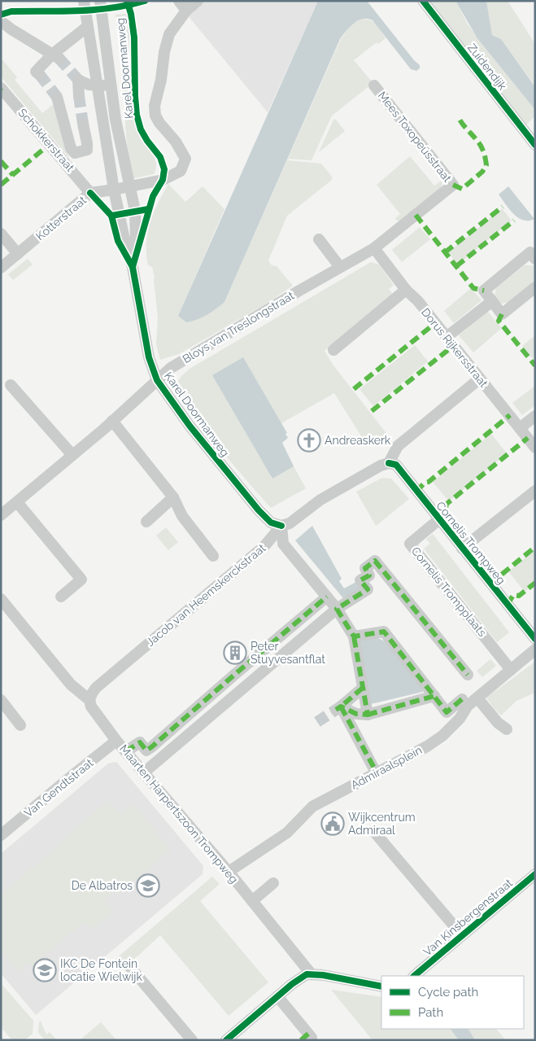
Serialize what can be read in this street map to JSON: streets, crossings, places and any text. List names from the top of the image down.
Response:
{
  "streets": {
    "street": [
      "Zuidendijk",
      "Karel Doormanweg",
      "Mees Toxopeüsstraat",
      "Schokkerstraat",
      "Kotterstraat",
      "Bloys van Treslongstraat",
      "Dorus Rijkersstraat",
      "Cornelis Trompweg",
      "Cornelis Trompplaats",
      "Jacob van Heemskerckstraat",
      "Admiraalsplein",
      "Van Gendtstraat",
      "Maarten Harpertszoon Trompweg",
      "Van Kinsbergenstraat"
    ]
  },
  "crossings": [
    ["Karel Doormanweg", "Kotterstraat"],
    ["Karel Doormanweg", "Bloys van Treslongstraat"],
    ["Karel Doormanweg", "Jacob van Heemskerckstraat"],
    ["Mees Toxopeüsstraat", "Bloys van Treslongstraat"],
    ["Mees Toxopeüsstraat", "Dorus Rijkersstraat"],
    ["Schokkerstraat", "Kotterstraat"],
    ["Bloys van Treslongstraat", "Dorus Rijkersstraat"],
    ["Cornelis Trompweg", "Cornelis Trompplaats"],
    ["Cornelis Trompweg", "Jacob van Heemskerckstraat"],
    ["Cornelis Trompplaats", "Admiraalsplein"],
    ["Jacob van Heemskerckstraat", "Maarten Harpertszoon Trompweg"],
    ["Admiraalsplein", "Maarten Harpertszoon Trompweg"],
    ["Van Gendtstraat", "Maarten Harpertszoon Trompweg"]
  ],
  "places": {
    "church": ["Andreaskerk"],
    "building": ["Peter Stuyvesantflat"],
    "public building": ["Wijkcentrum Admiraal"],
    "school or university": ["De Albatros", "IKC De Fontein locatie Wielwijk"]
  },
  "legend": ["Cycle path", "Path"]
}
